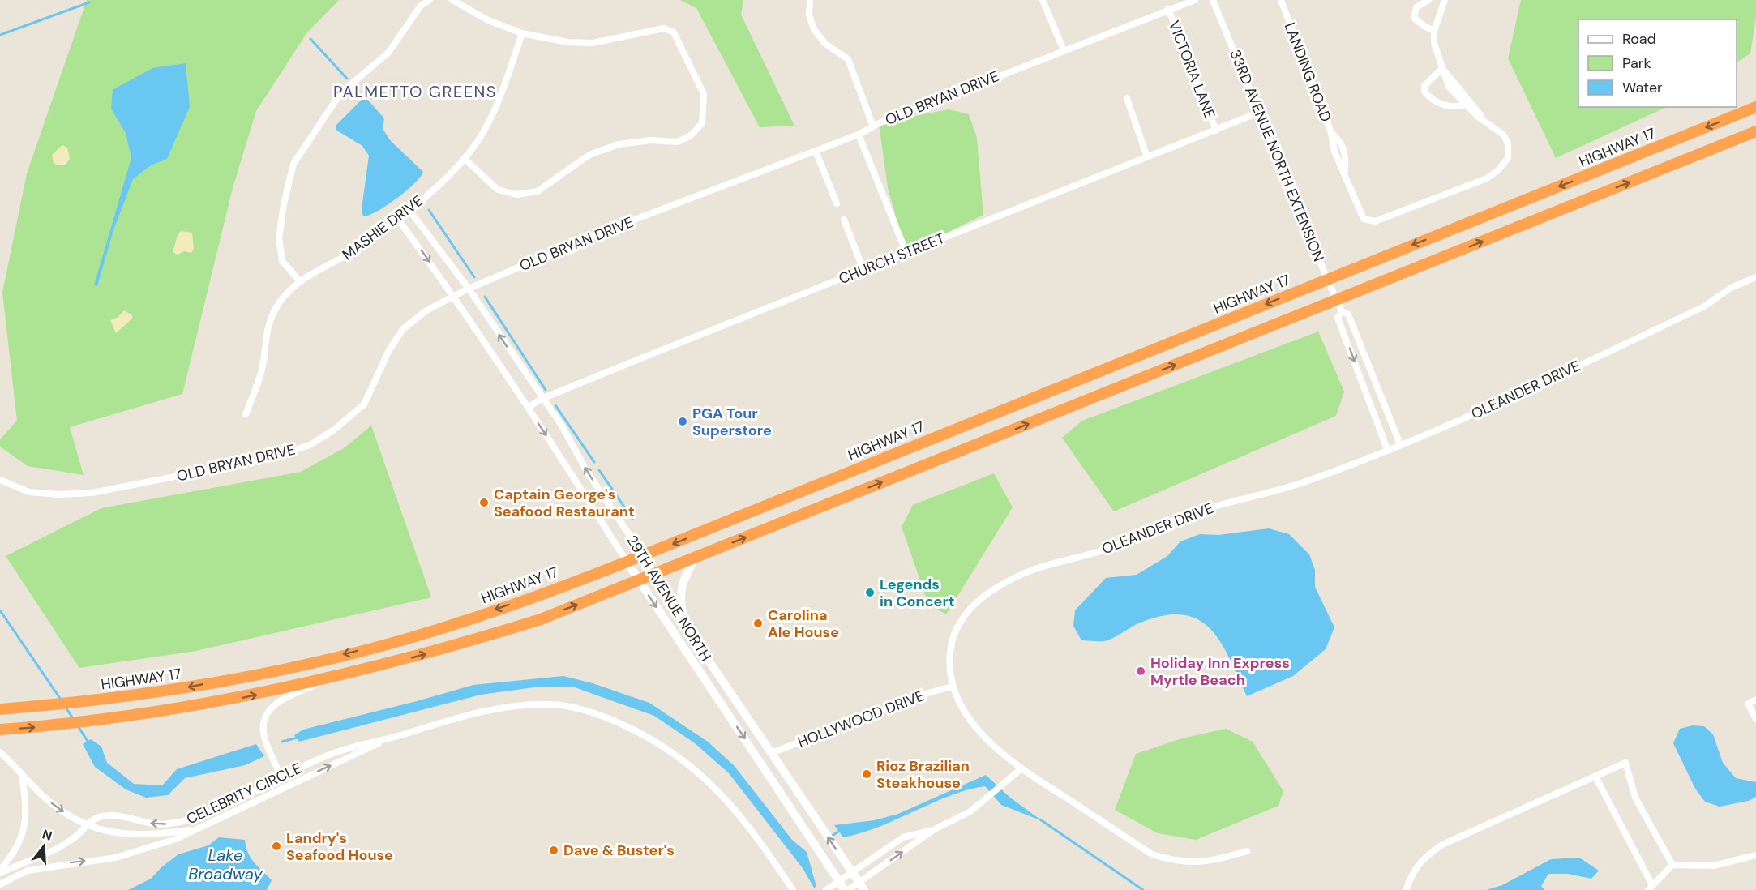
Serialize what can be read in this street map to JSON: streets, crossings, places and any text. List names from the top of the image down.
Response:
{
  "streets": {
    "highway": ["HIGHWAY 17"],
    "main road": ["29TH AVENUE NORTH"],
    "street": [
      "VICTORIA LANE",
      "LANDING ROAD",
      "OLD BRYAN DRIVE",
      "33RD AVENUE NORTH EXTENSION",
      "MASHIE DRIVE",
      "CHURCH STREET",
      "OLEANDER DRIVE",
      "HOLLYWOOD DRIVE",
      "CELEBRITY CIRCLE"
    ]
  },
  "crossings": [
    ["VICTORIA LANE", "OLD BRYAN DRIVE"],
    ["VICTORIA LANE", "CHURCH STREET"],
    ["OLD BRYAN DRIVE", "29TH AVENUE NORTH"],
    ["HIGHWAY 17", "33RD AVENUE NORTH EXTENSION"],
    ["HIGHWAY 17", "29TH AVENUE NORTH"],
    ["33RD AVENUE NORTH EXTENSION", "CHURCH STREET"],
    ["33RD AVENUE NORTH EXTENSION", "OLEANDER DRIVE"],
    ["MASHIE DRIVE", "29TH AVENUE NORTH"],
    ["CHURCH STREET", "29TH AVENUE NORTH"],
    ["OLEANDER DRIVE", "HOLLYWOOD DRIVE"],
    ["29TH AVENUE NORTH", "HOLLYWOOD DRIVE"]
  ],
  "districts": ["PALMETTO GREENS"],
  "water": ["Lake Broadway"],
  "places": [
    "PGA Tour Superstore",
    "Captain George's Seafood Restaurant",
    "Legends in Concert",
    "Carolina Ale House",
    "Holiday Inn Express Myrtle Beach",
    "Rioz Brazilian Steakhouse",
    "Landry's Seafood House",
    "Dave & Buster's"
  ],
  "legend": ["Road", "Park", "Water"],
  "north": "top"
}
